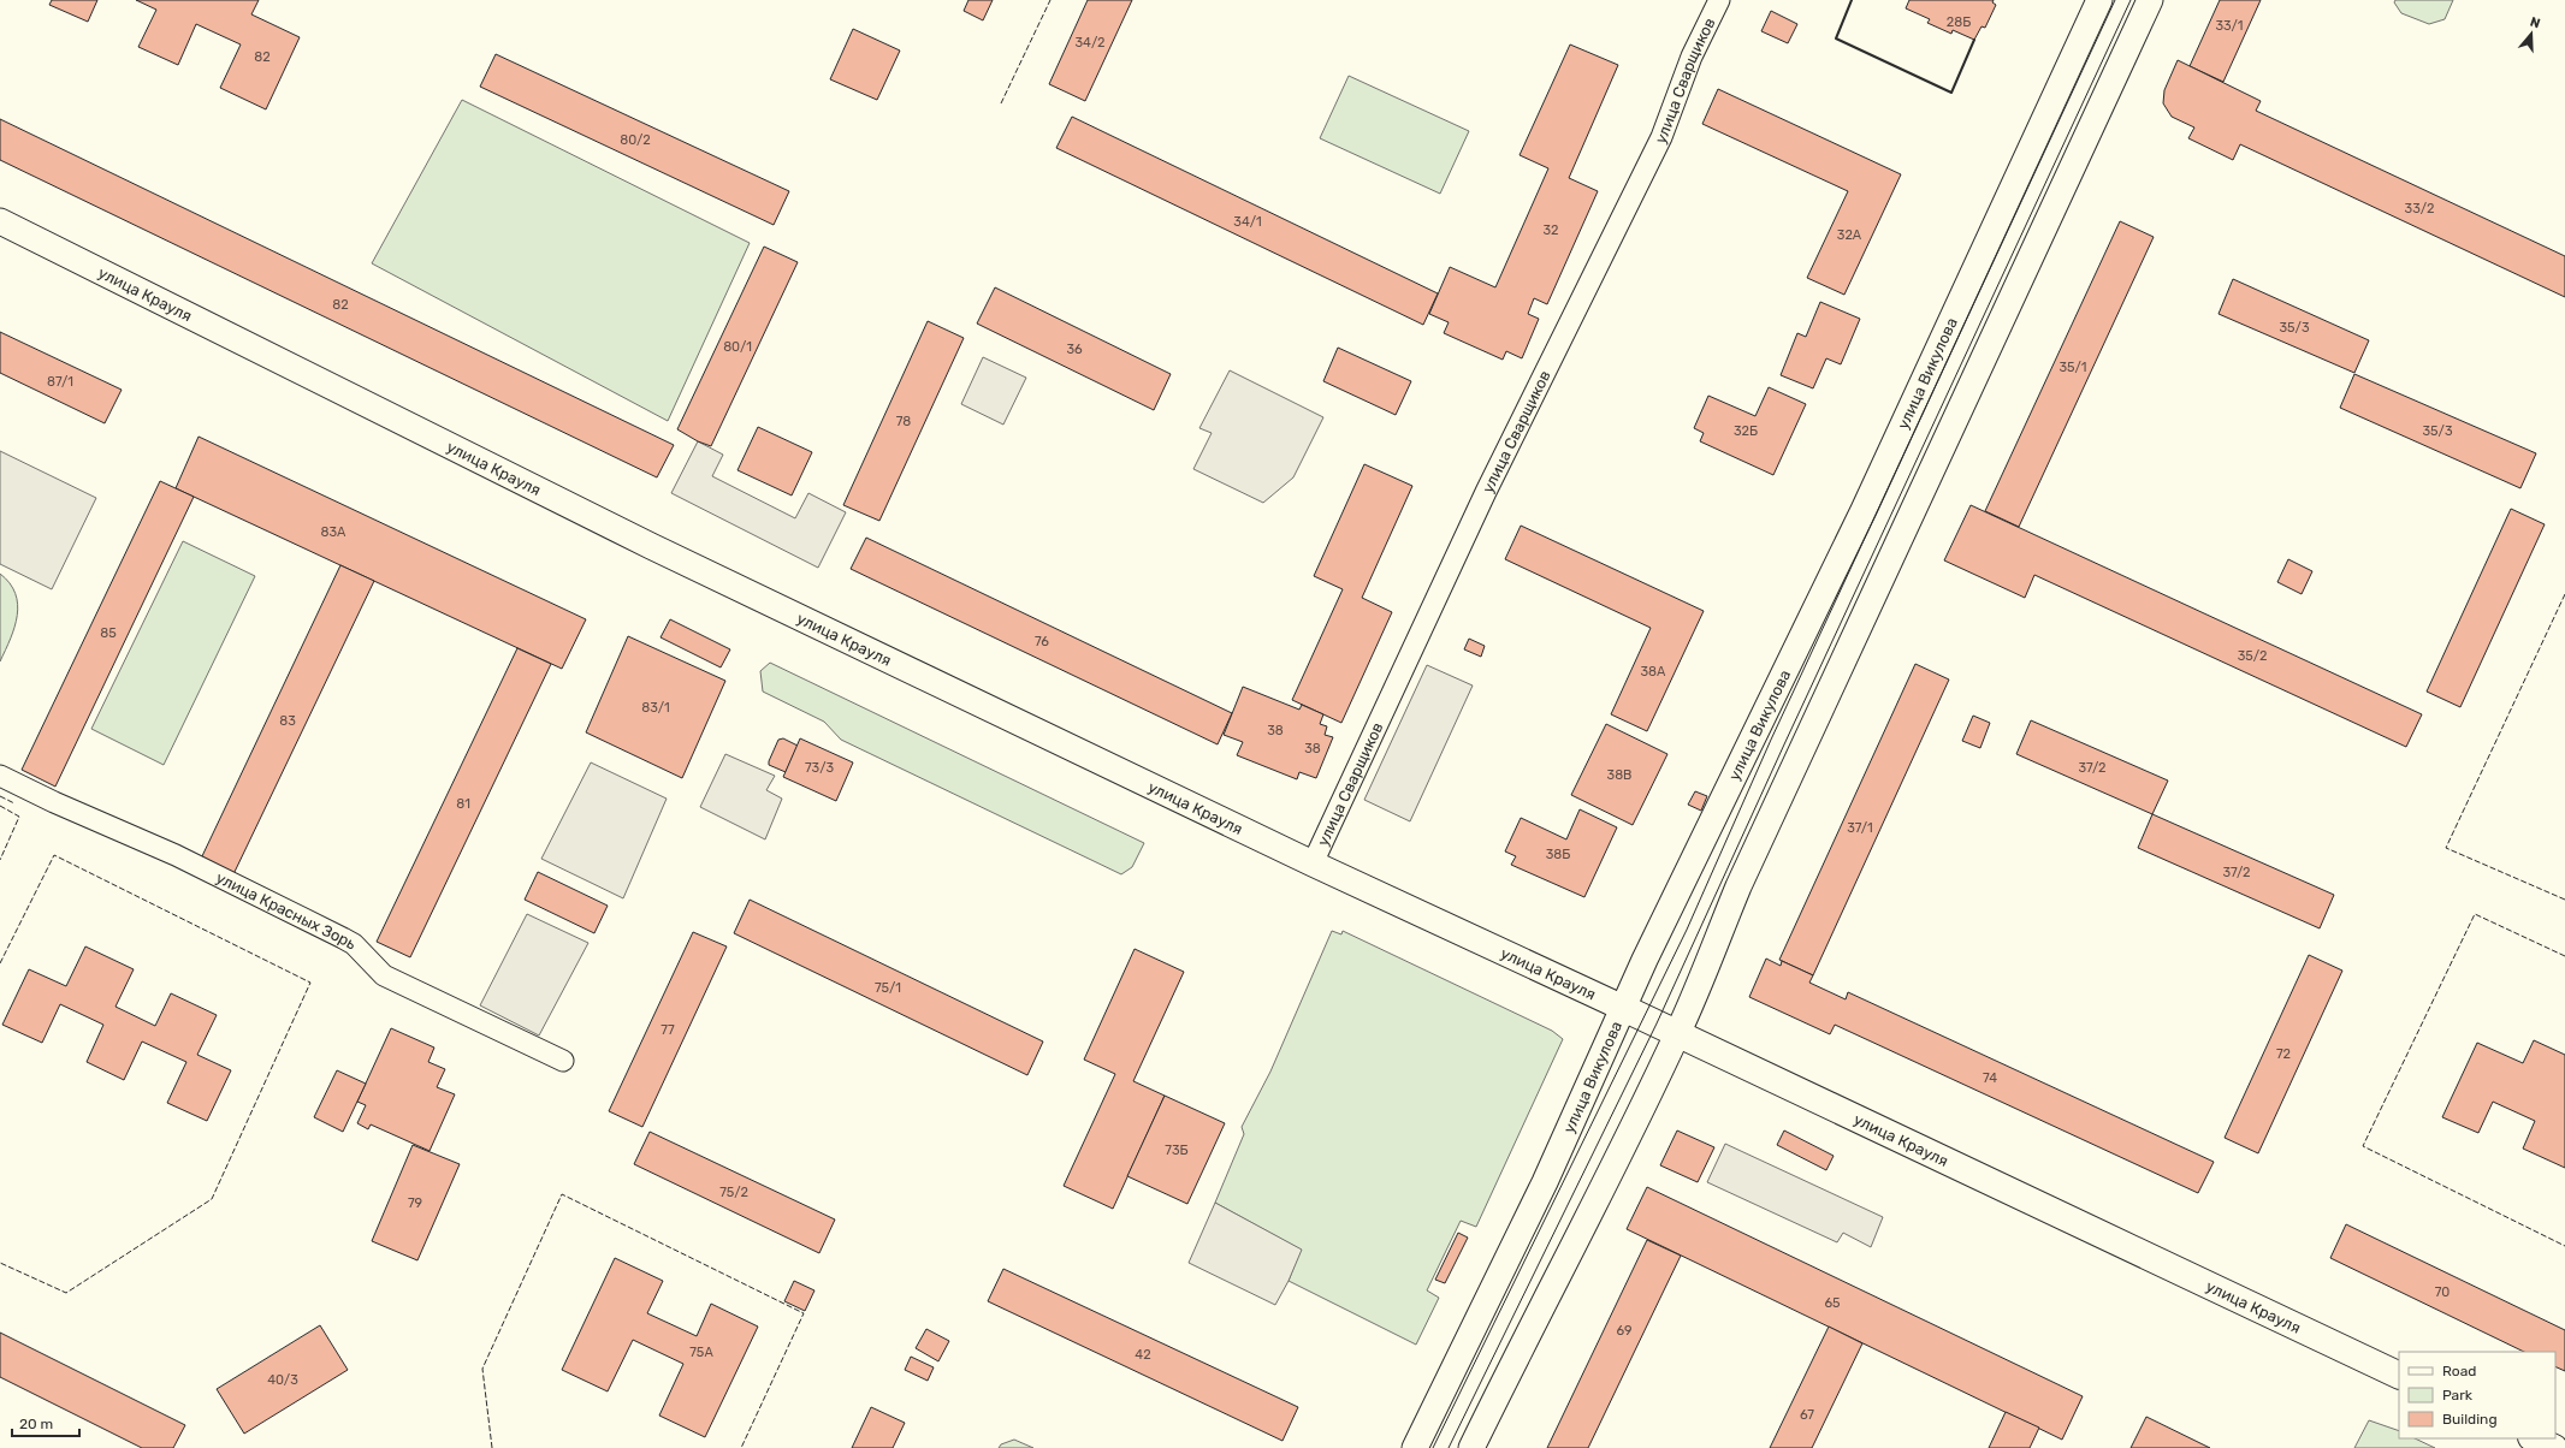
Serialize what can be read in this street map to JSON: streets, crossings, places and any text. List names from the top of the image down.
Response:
{
  "streets": {
    "main road": ["улица Крауля"],
    "street": ["улица Сварщиков", "улица Викулова", "улица Красных Зорь"]
  },
  "crossings": [
    ["улица Сварщиков", "улица Крауля"],
    ["улица Крауля", "улица Викулова"]
  ],
  "house_numbers": [
    "28Б",
    "33/1",
    "34/2",
    "82",
    "80/2",
    "33/2",
    "34/1",
    "32",
    "32А",
    "82",
    "35/3",
    "80/1",
    "36",
    "35/1",
    "87/1",
    "78",
    "32Б",
    "35/3",
    "83А",
    "85",
    "76",
    "35/2",
    "38А",
    "83/1",
    "83",
    "38",
    "38",
    "73/3",
    "37/2",
    "38В",
    "81",
    "37/1",
    "38Б",
    "37/2",
    "75/1",
    "77",
    "72",
    "74",
    "73Б",
    "75/2",
    "79",
    "70",
    "65",
    "69",
    "75А",
    "42",
    "40/3",
    "67"
  ],
  "legend": ["Road", "Park", "Building"],
  "scale_bar": "20 m",
  "north": "top"
}
